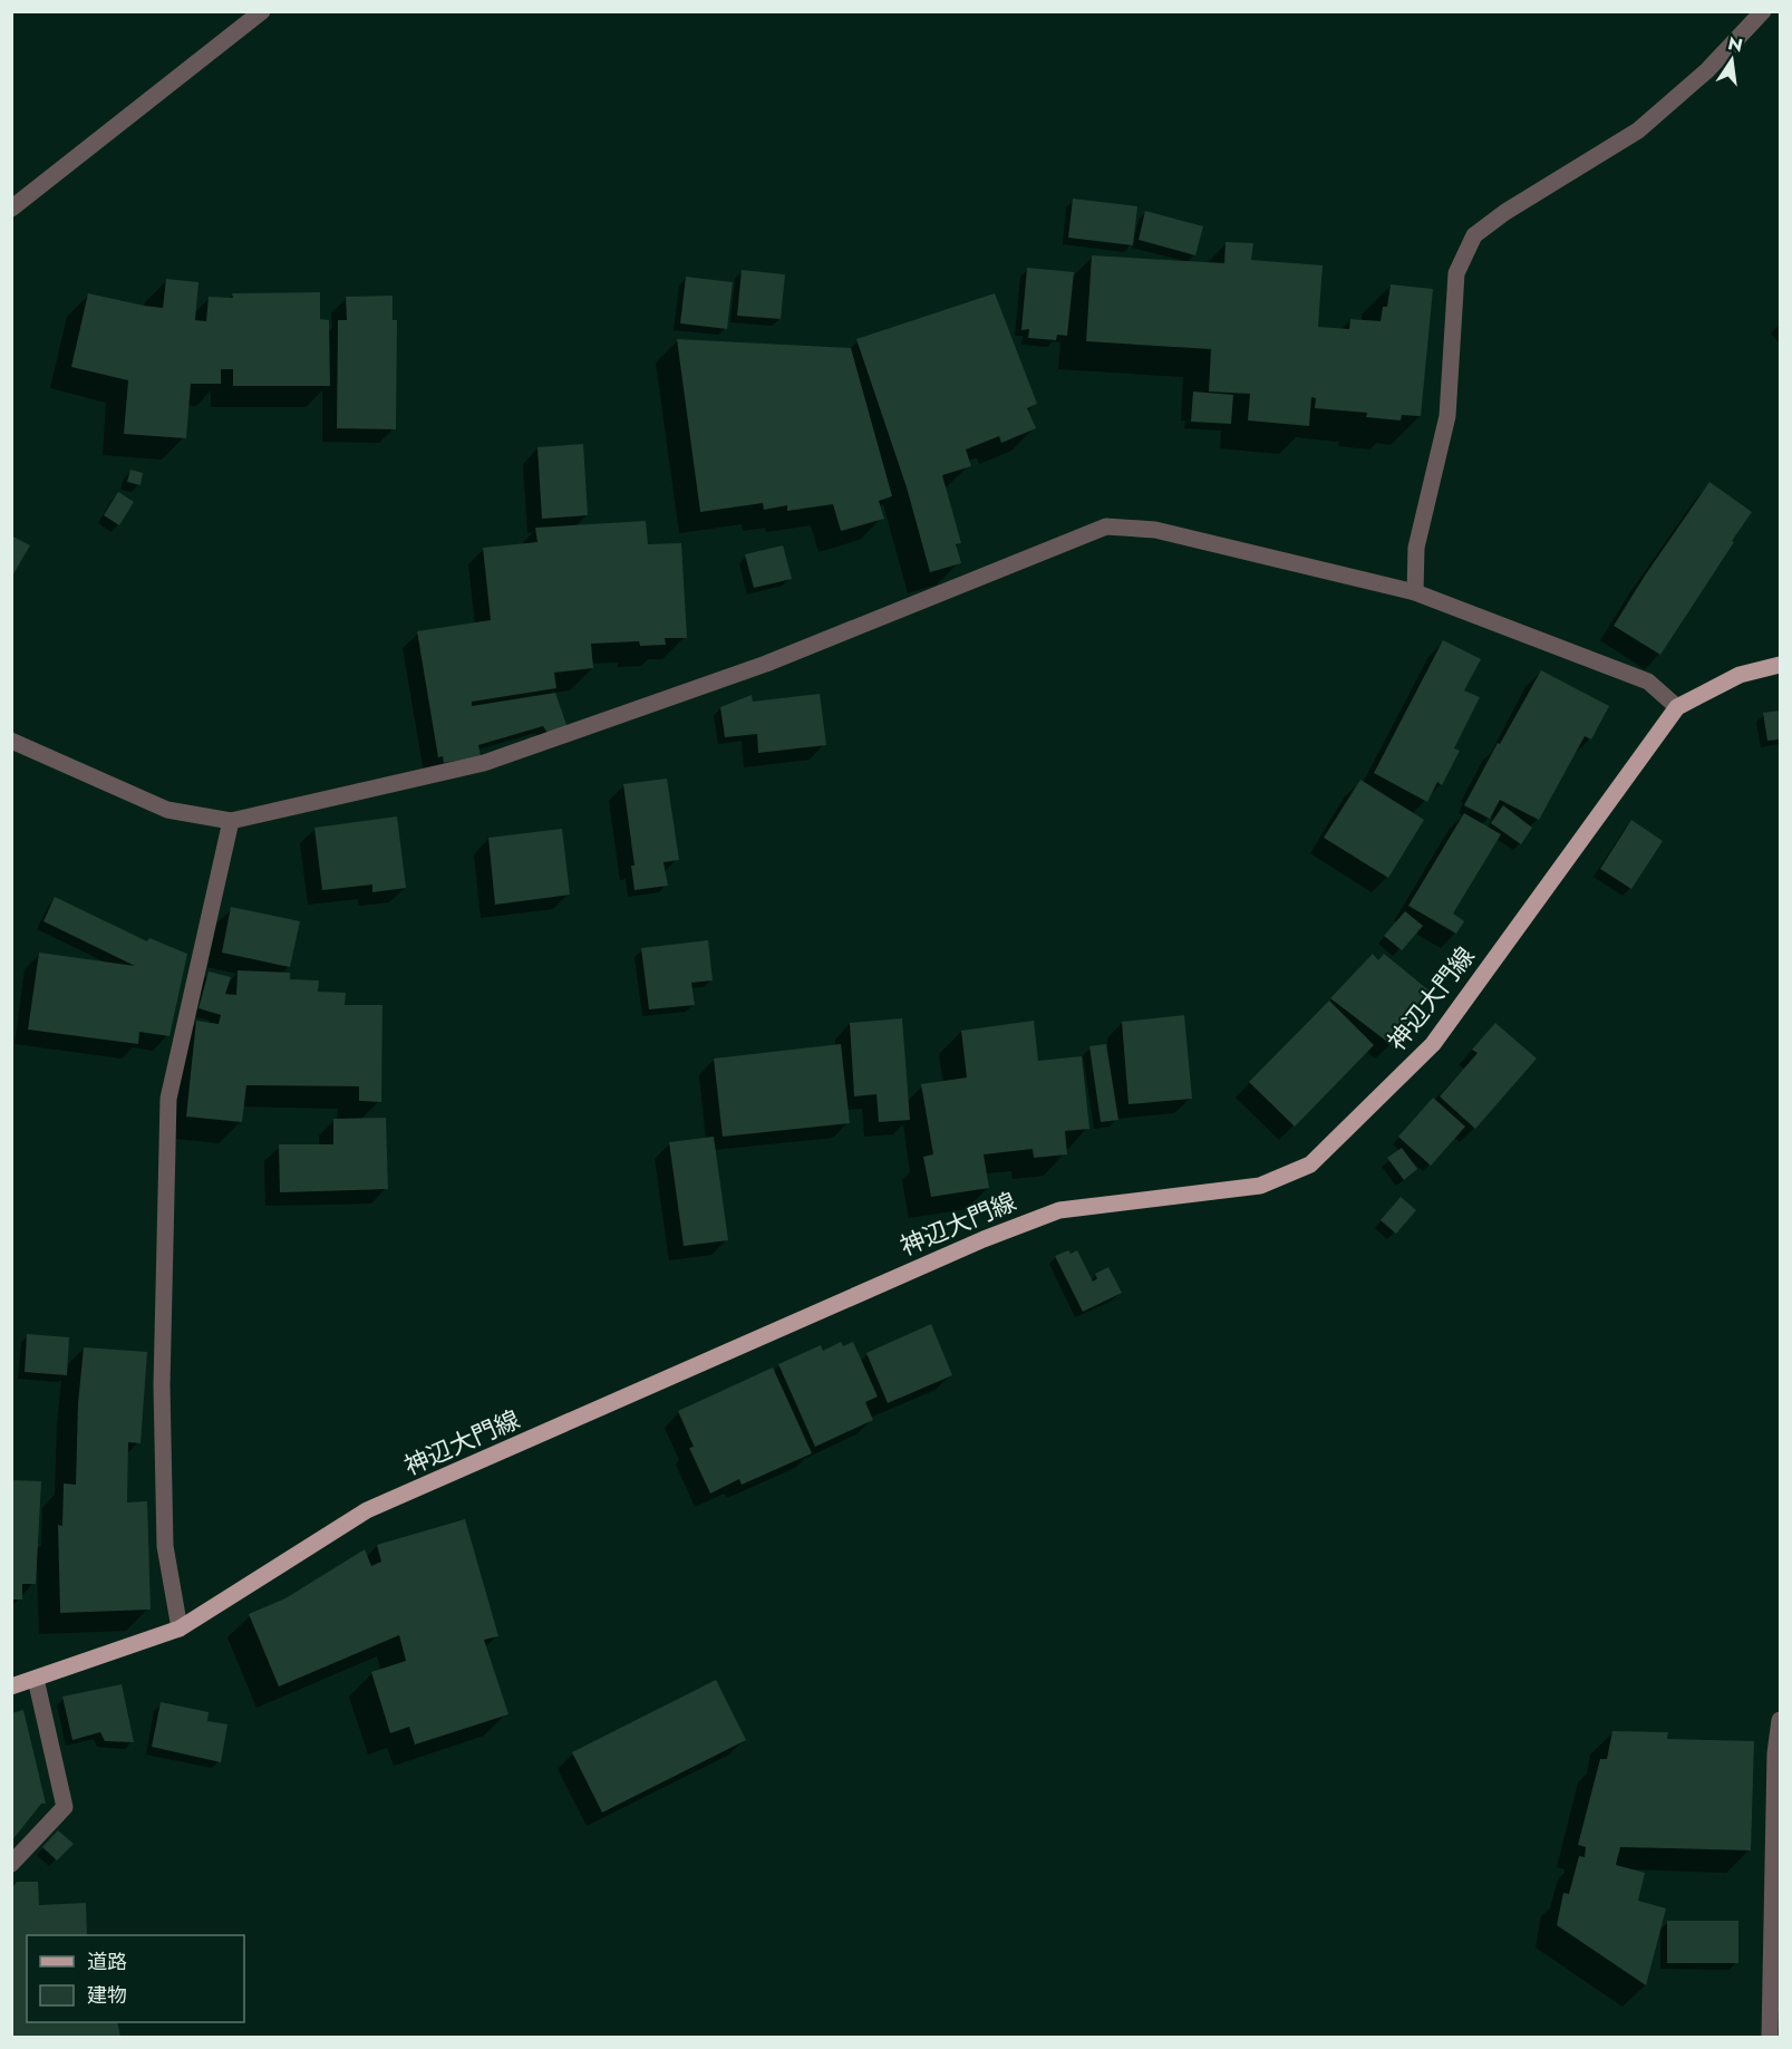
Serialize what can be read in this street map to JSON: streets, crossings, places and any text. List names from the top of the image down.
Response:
{
  "streets": {
    "main road": ["神辺大門線"]
  },
  "legend": ["道路", "建物"],
  "north": "top"
}
